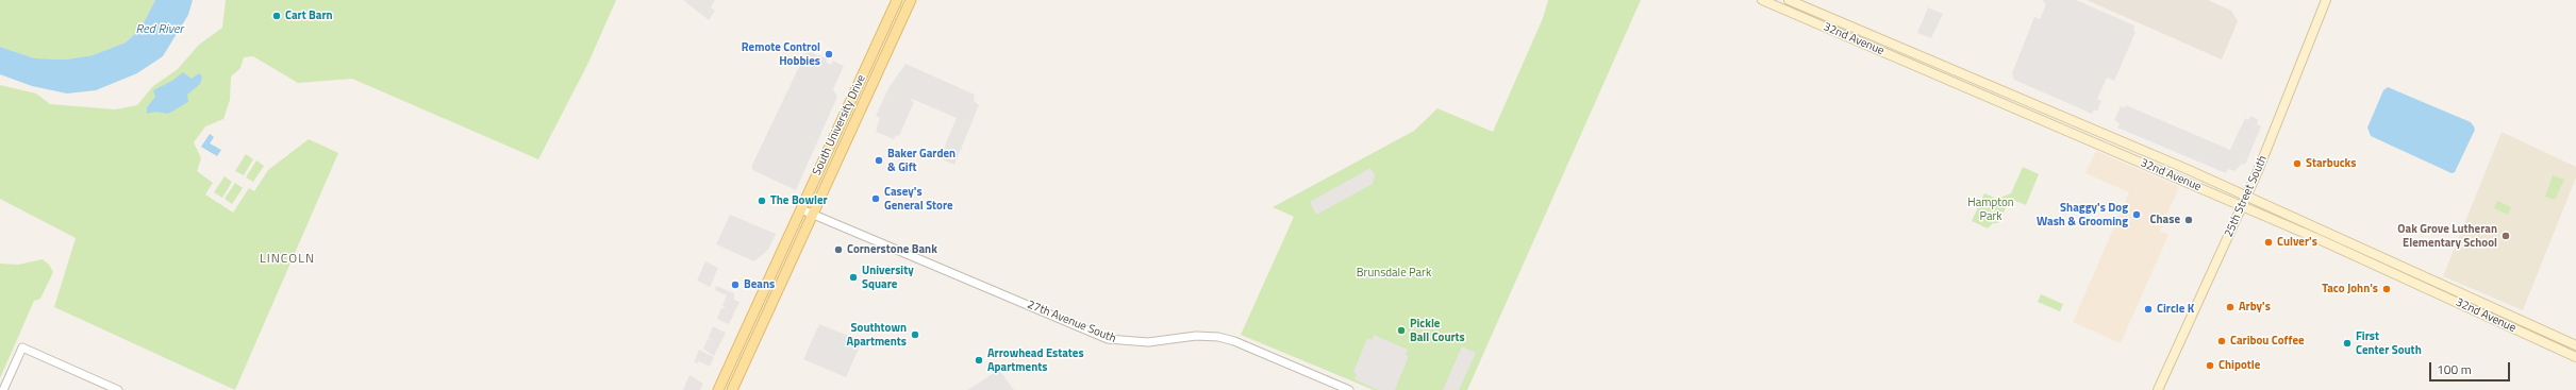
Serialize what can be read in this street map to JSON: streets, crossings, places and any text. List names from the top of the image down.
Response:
{
  "streets": {
    "main road": ["32nd Avenue", "South University Drive", "25th Street South"],
    "street": ["27th Avenue South"]
  },
  "crossings": [
    ["32nd Avenue", "25th Street South"],
    ["South University Drive", "27th Avenue South"]
  ],
  "districts": ["LINCOLN"],
  "water": ["Red River"],
  "parks": ["Hampton Park", "Brunsdale Park"],
  "places": [
    "Cart Barn",
    "Remote Control Hobbies",
    "Baker Garden & Gift",
    "Starbucks",
    "Casey's General Store",
    "The Bowler",
    "Shaggy's Dog Wash & Grooming",
    "Chase",
    "Oak Grove Lutheran Elementary School",
    "Culver's",
    "Cornerstone Bank",
    "University Square",
    "Beans",
    "Taco John's",
    "Arby's",
    "Circle K",
    "Pickle Ball Courts",
    "Southtown Apartments",
    "Caribou Coffee",
    "First Center South",
    "Arrowhead Estates Apartments",
    "Chipotle"
  ],
  "scale_bar": "100 m"
}
